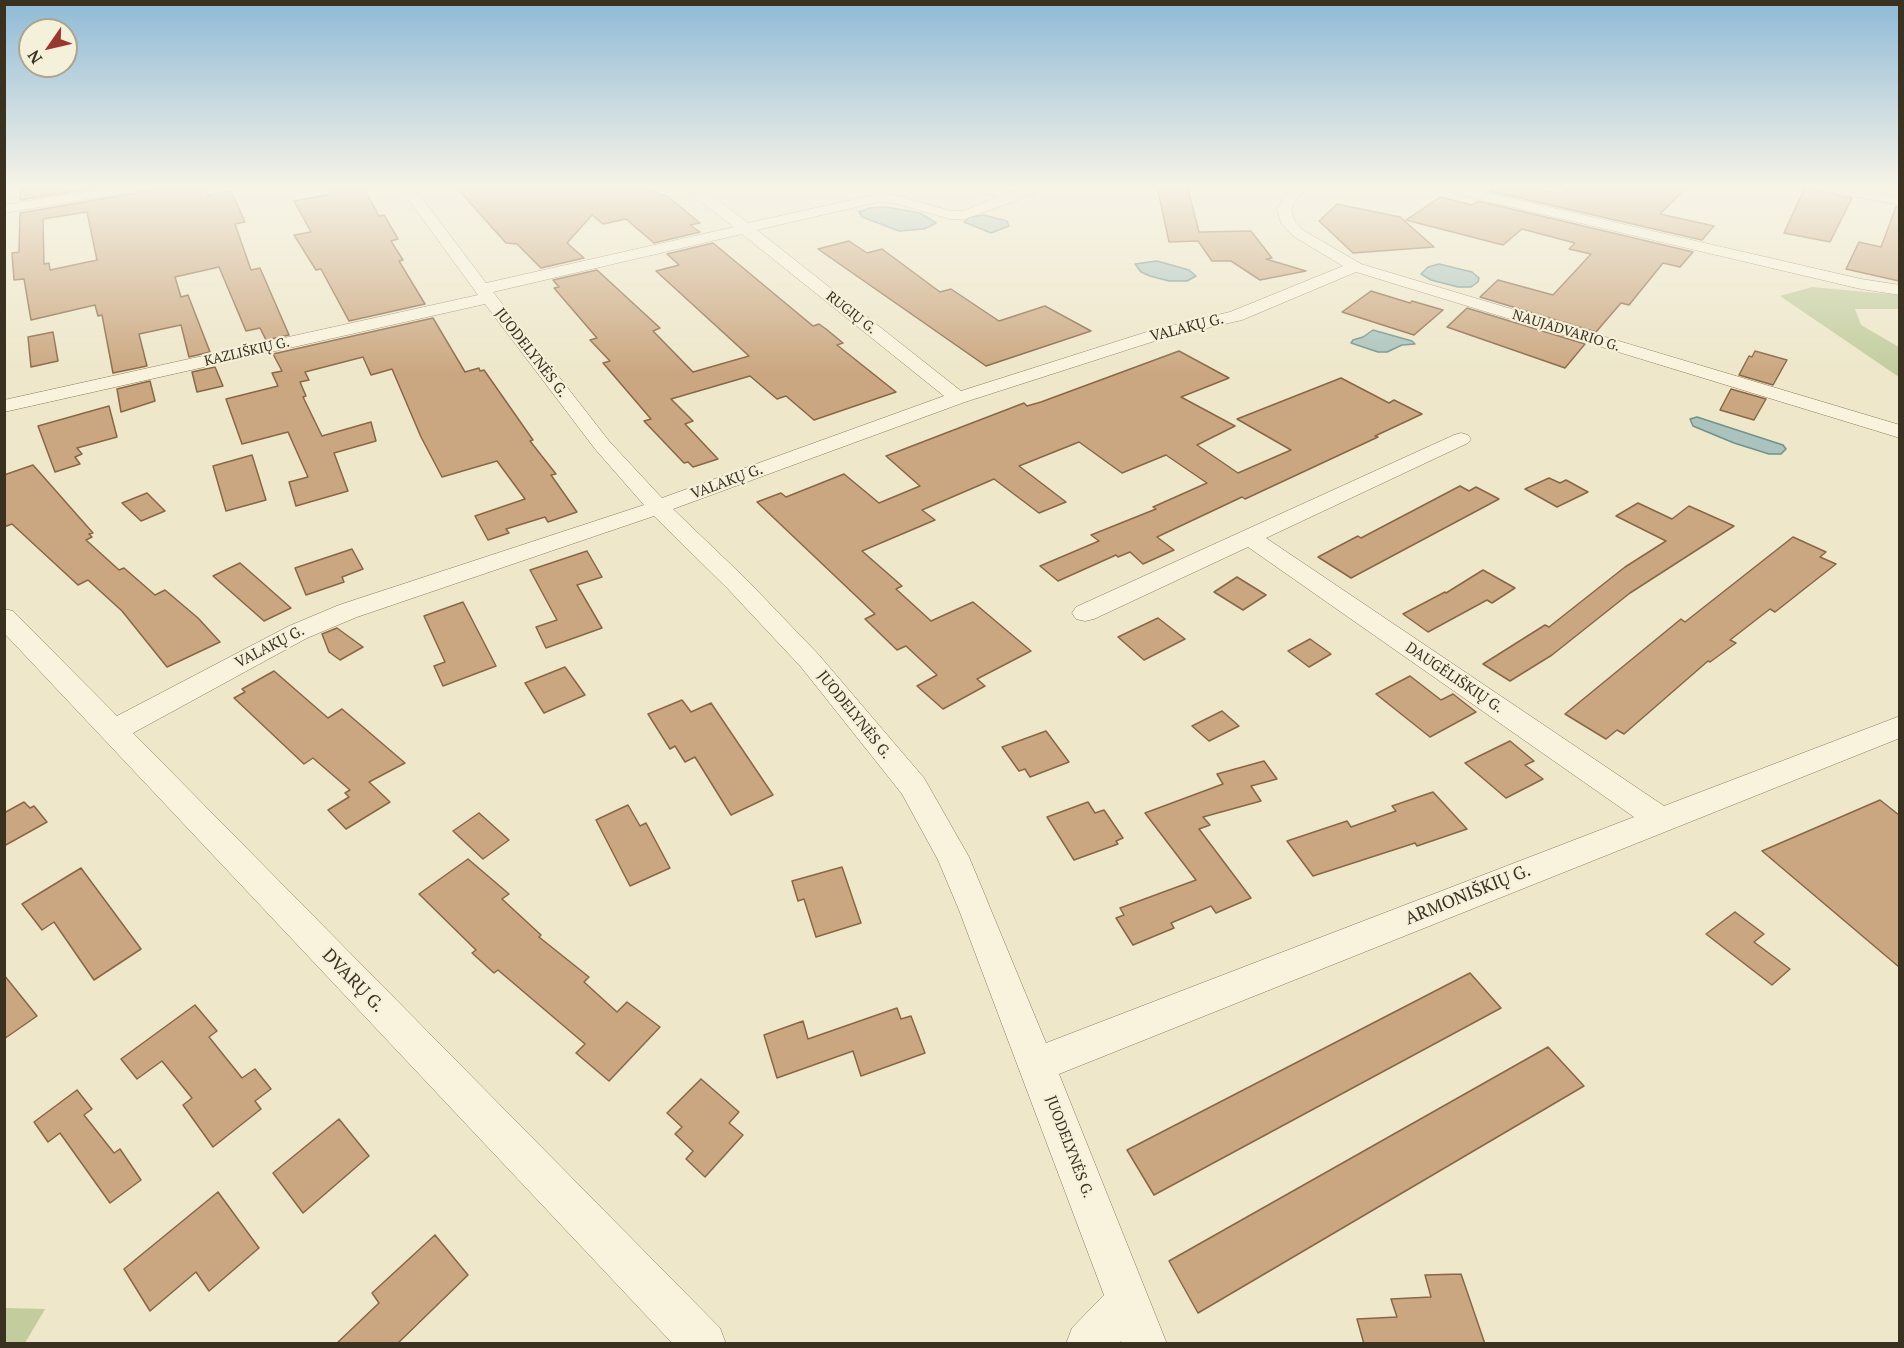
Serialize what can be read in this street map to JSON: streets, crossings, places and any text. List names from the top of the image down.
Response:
{
  "streets": {
    "street": [
      "RUGIŲ G.",
      "VALAKŲ G.",
      "NAUJADVARIO G.",
      "KAZLIŠKIŲ G.",
      "JUODELYNĖS G.",
      "DAUGĖLIŠKIŲ G.",
      "ARMONIŠKIŲ G.",
      "DVARŲ G."
    ]
  },
  "crossings": [
    ["RUGIŲ G.", "VALAKŲ G."],
    ["VALAKŲ G.", "NAUJADVARIO G."],
    ["VALAKŲ G.", "JUODELYNĖS G."],
    ["VALAKŲ G.", "DVARŲ G."],
    ["KAZLIŠKIŲ G.", "JUODELYNĖS G."],
    ["JUODELYNĖS G.", "ARMONIŠKIŲ G."],
    ["DAUGĖLIŠKIŲ G.", "ARMONIŠKIŲ G."]
  ],
  "north": "bottom left"
}
